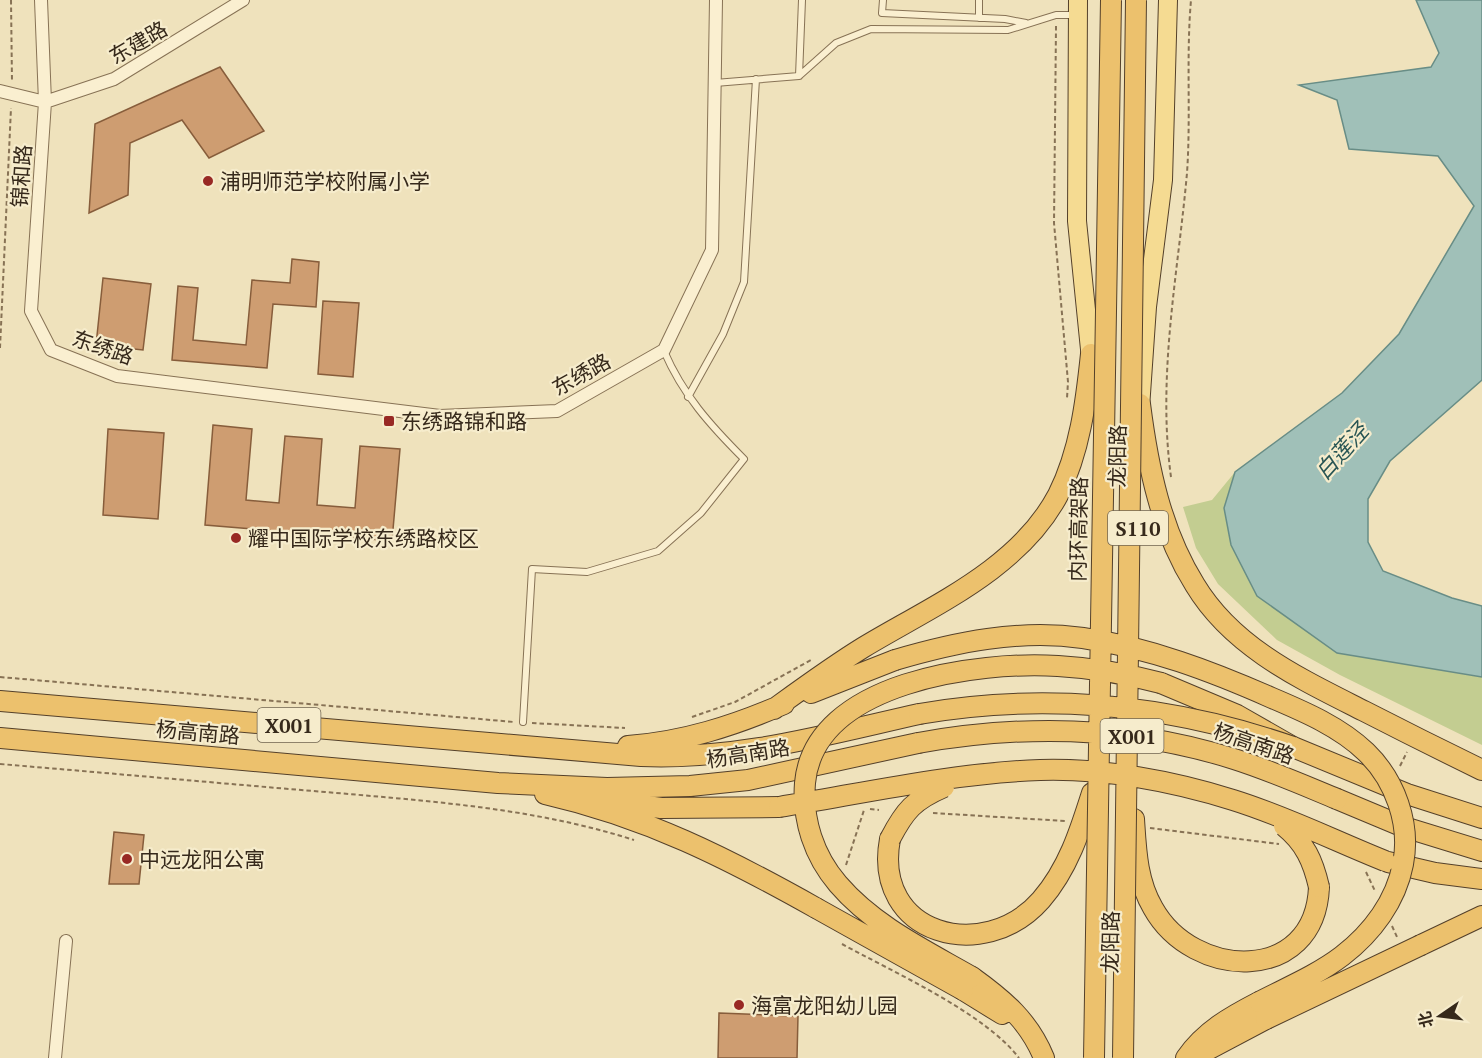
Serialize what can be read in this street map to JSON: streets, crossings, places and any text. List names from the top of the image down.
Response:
{
  "streets": {
    "highway": ["内环高架路", "X001", "杨高南路"],
    "main road": ["龙阳路", "S110"],
    "street": ["东建路", "锦和路", "东绣路"]
  },
  "crossings": [
    ["东建路", "锦和路"],
    ["锦和路", "东绣路"]
  ],
  "water": ["白莲泾"],
  "places": {
    "other": [
      "浦明师范学校附属小学",
      "耀中国际学校东绣路校区",
      "中远龙阳公寓",
      "海富龙阳幼儿园"
    ],
    "transit": ["东绣路锦和路"]
  },
  "north": "left"
}
